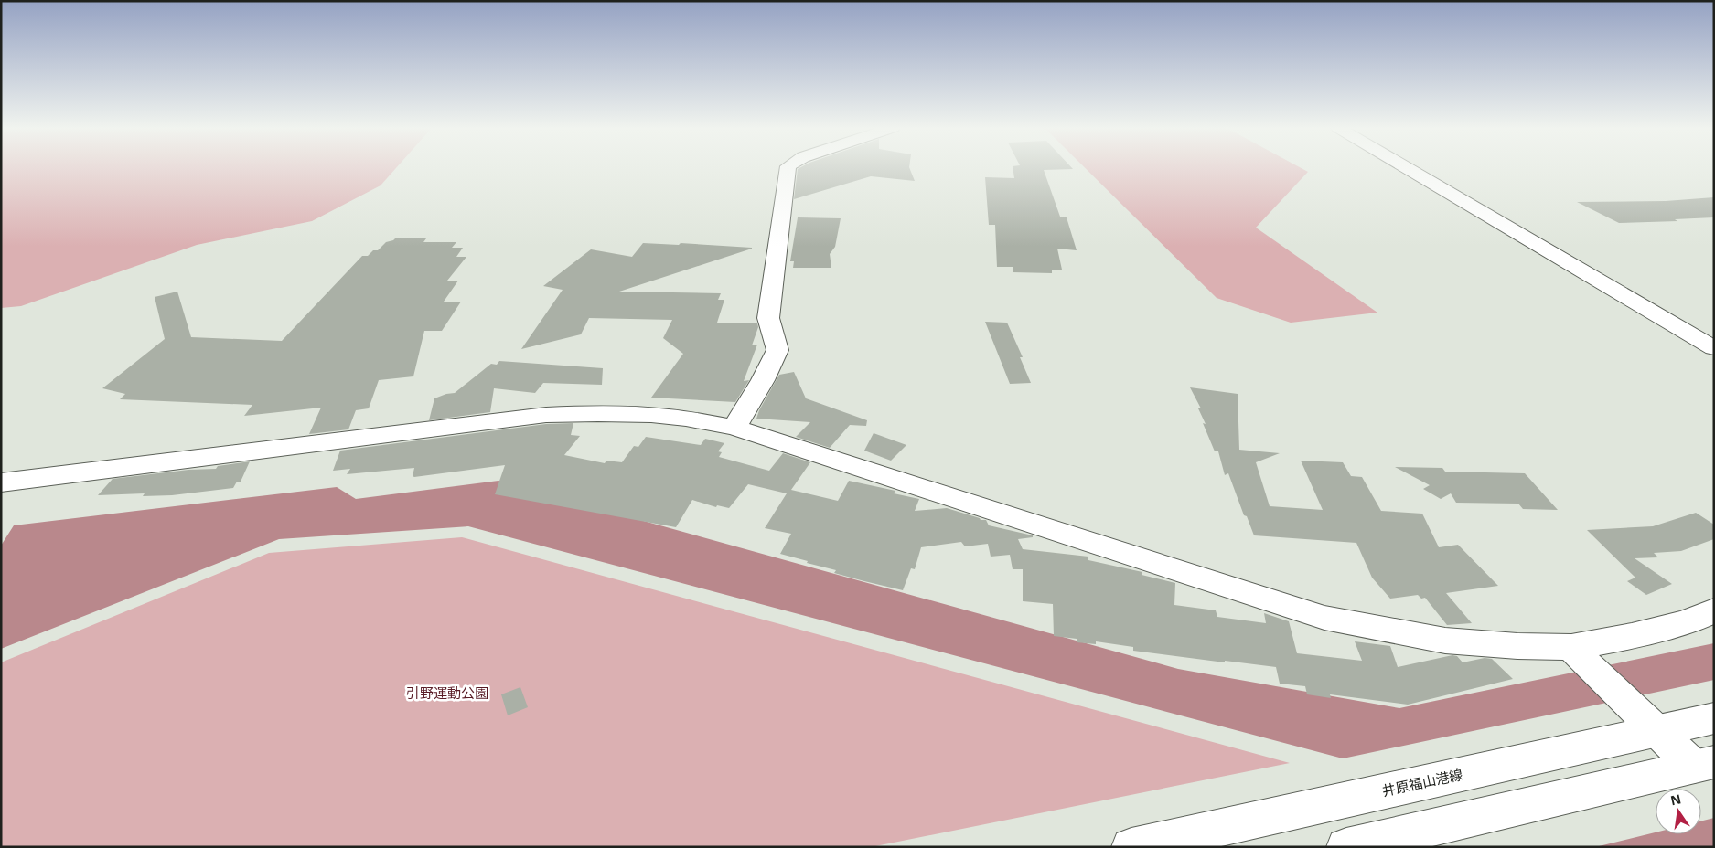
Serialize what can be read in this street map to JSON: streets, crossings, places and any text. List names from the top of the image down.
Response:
{
  "streets": {
    "street": ["井原福山港線"]
  },
  "parks": ["引野運動公園"],
  "north": "top"
}
